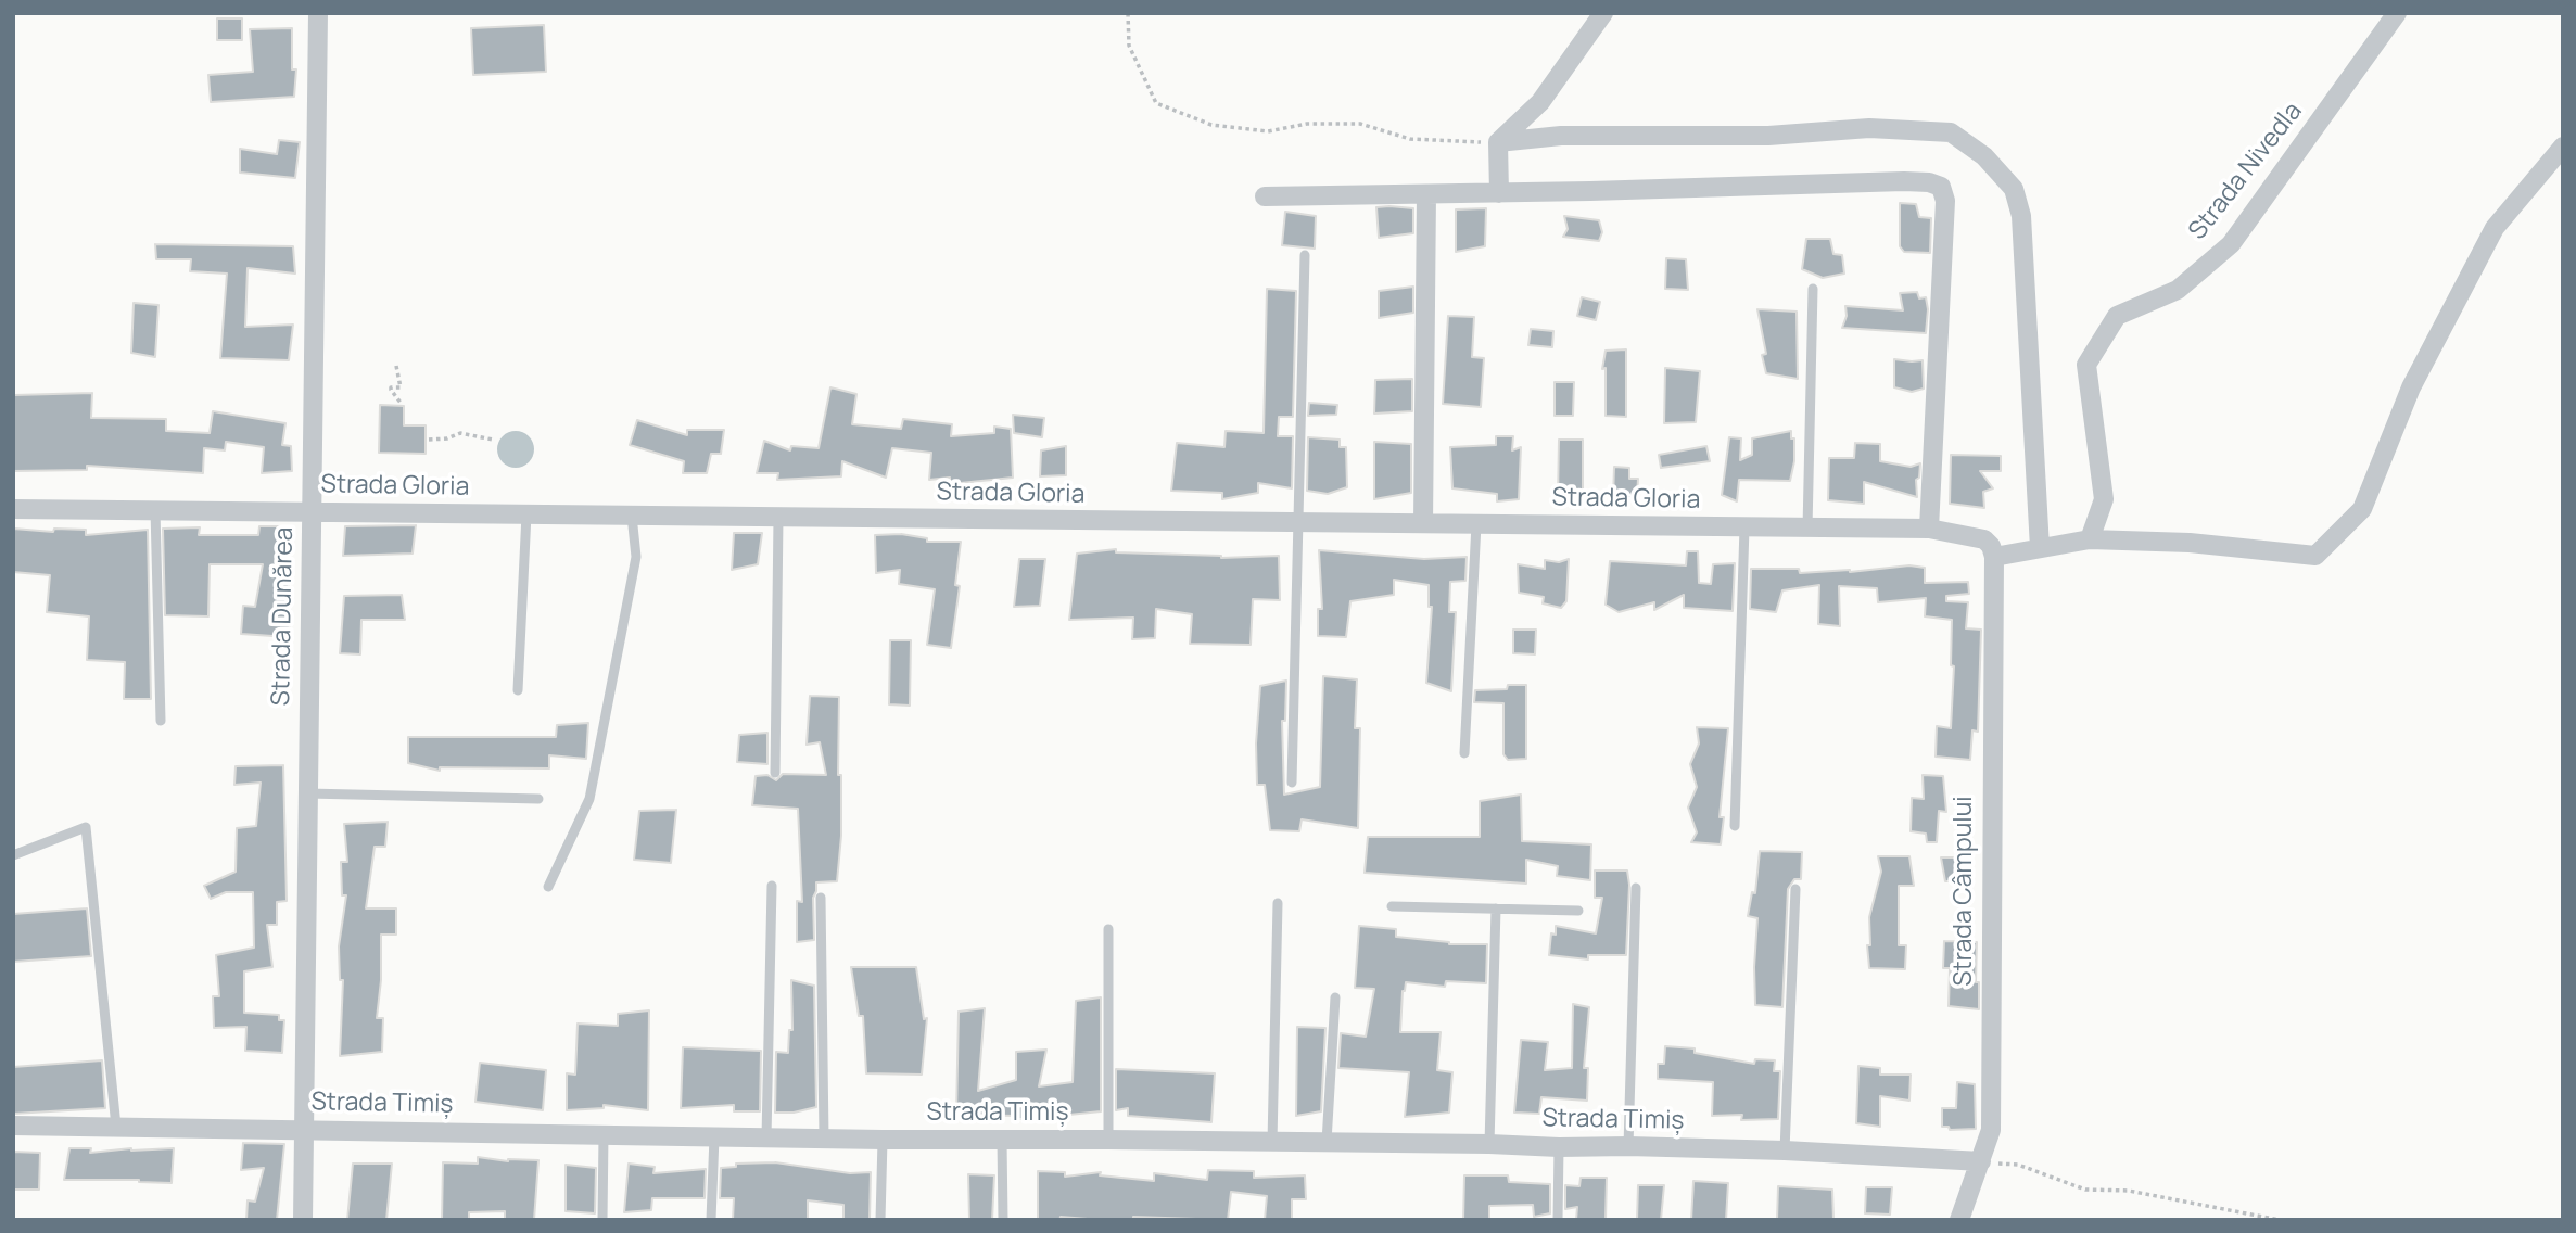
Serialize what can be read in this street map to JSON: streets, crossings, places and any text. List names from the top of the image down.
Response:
{
  "streets": {
    "street": [
      "Strada Nivedla",
      "Strada Gloria",
      "Strada Dunărea",
      "Strada Câmpului",
      "Strada Timiș"
    ]
  },
  "crossings": [
    ["Strada Gloria", "Strada Dunărea"],
    ["Strada Gloria", "Strada Câmpului"],
    ["Strada Dunărea", "Strada Timiș"],
    ["Strada Câmpului", "Strada Timiș"]
  ]
}
